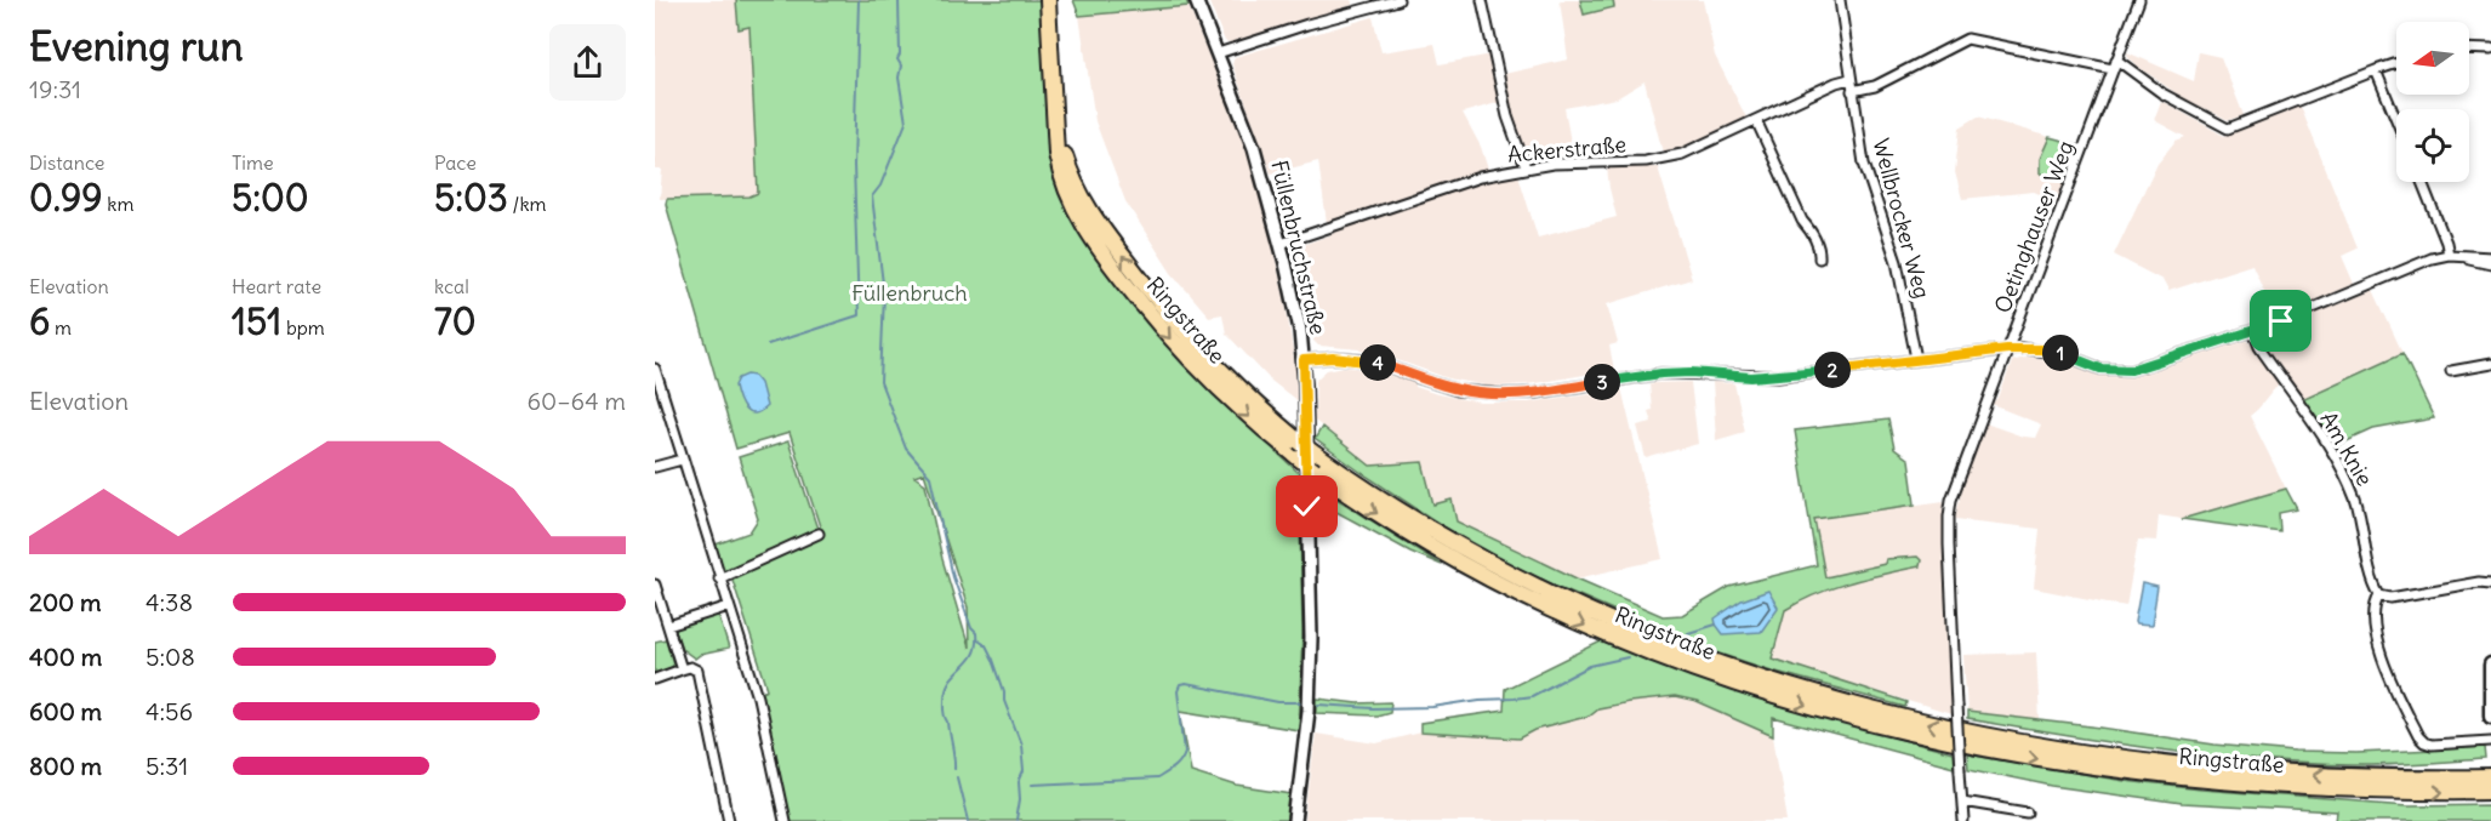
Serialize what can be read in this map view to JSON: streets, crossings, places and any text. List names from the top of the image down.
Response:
{
  "streets": {
    "highway": ["Ringstraße"],
    "street": [
      "Ackerstraße",
      "Wellbrocker Weg",
      "Oetinghauser Weg",
      "Füllenbruchstraße",
      "Am Knie"
    ]
  },
  "crossings": [
    ["Ackerstraße", "Wellbrocker Weg"],
    ["Ackerstraße", "Füllenbruchstraße"]
  ],
  "parks": ["Füllenbruch"],
  "north": "left",
  "page": {
    "heading": ["Evening run", "19:31"],
    "stats": [
      ["Distance", "0.99 km"],
      ["Time", "5:00"],
      ["Pace", "5:03 /km"],
      ["Elevation", "6 m"],
      ["Heart rate", "151 bpm"],
      ["kcal", "70"]
    ],
    "pins": [
      "1",
      "4",
      "2",
      "3"
    ],
    "chart": ["Elevation", "60–64 m"],
    "list": [
      {
        "name": "200 m",
        "note": "4:38"
      },
      {
        "name": "400 m",
        "note": "5:08"
      },
      {
        "name": "600 m",
        "note": "4:56"
      },
      {
        "name": "800 m",
        "note": "5:31"
      }
    ]
  }
}
